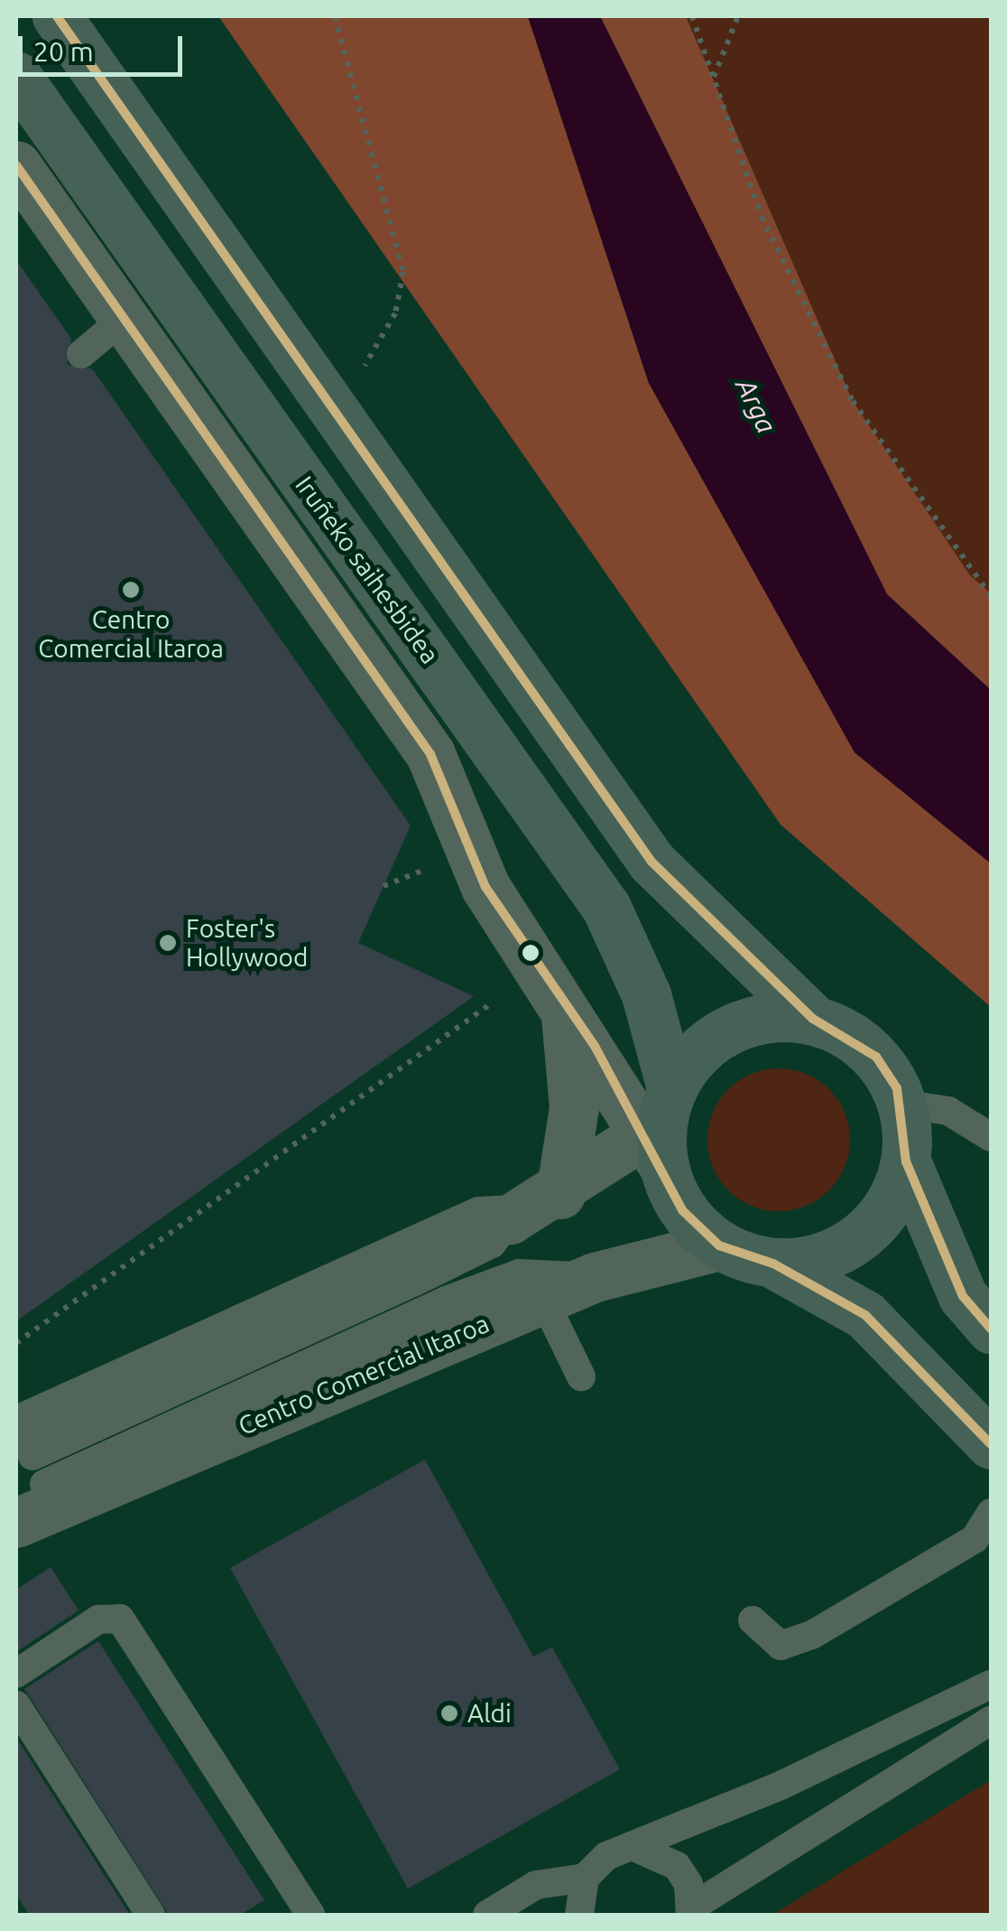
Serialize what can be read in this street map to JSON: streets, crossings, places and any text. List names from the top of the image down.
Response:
{
  "streets": {
    "highway": ["Iruñeko saihesbidea"],
    "street": ["Centro Comercial Itaroa"]
  },
  "crossings": [
    ["Iruñeko saihesbidea", "Centro Comercial Itaroa"]
  ],
  "water": ["Arga"],
  "places": ["Centro Comercial Itaroa", "Foster's Hollywood", "Aldi"],
  "scale_bar": "20 m"
}
